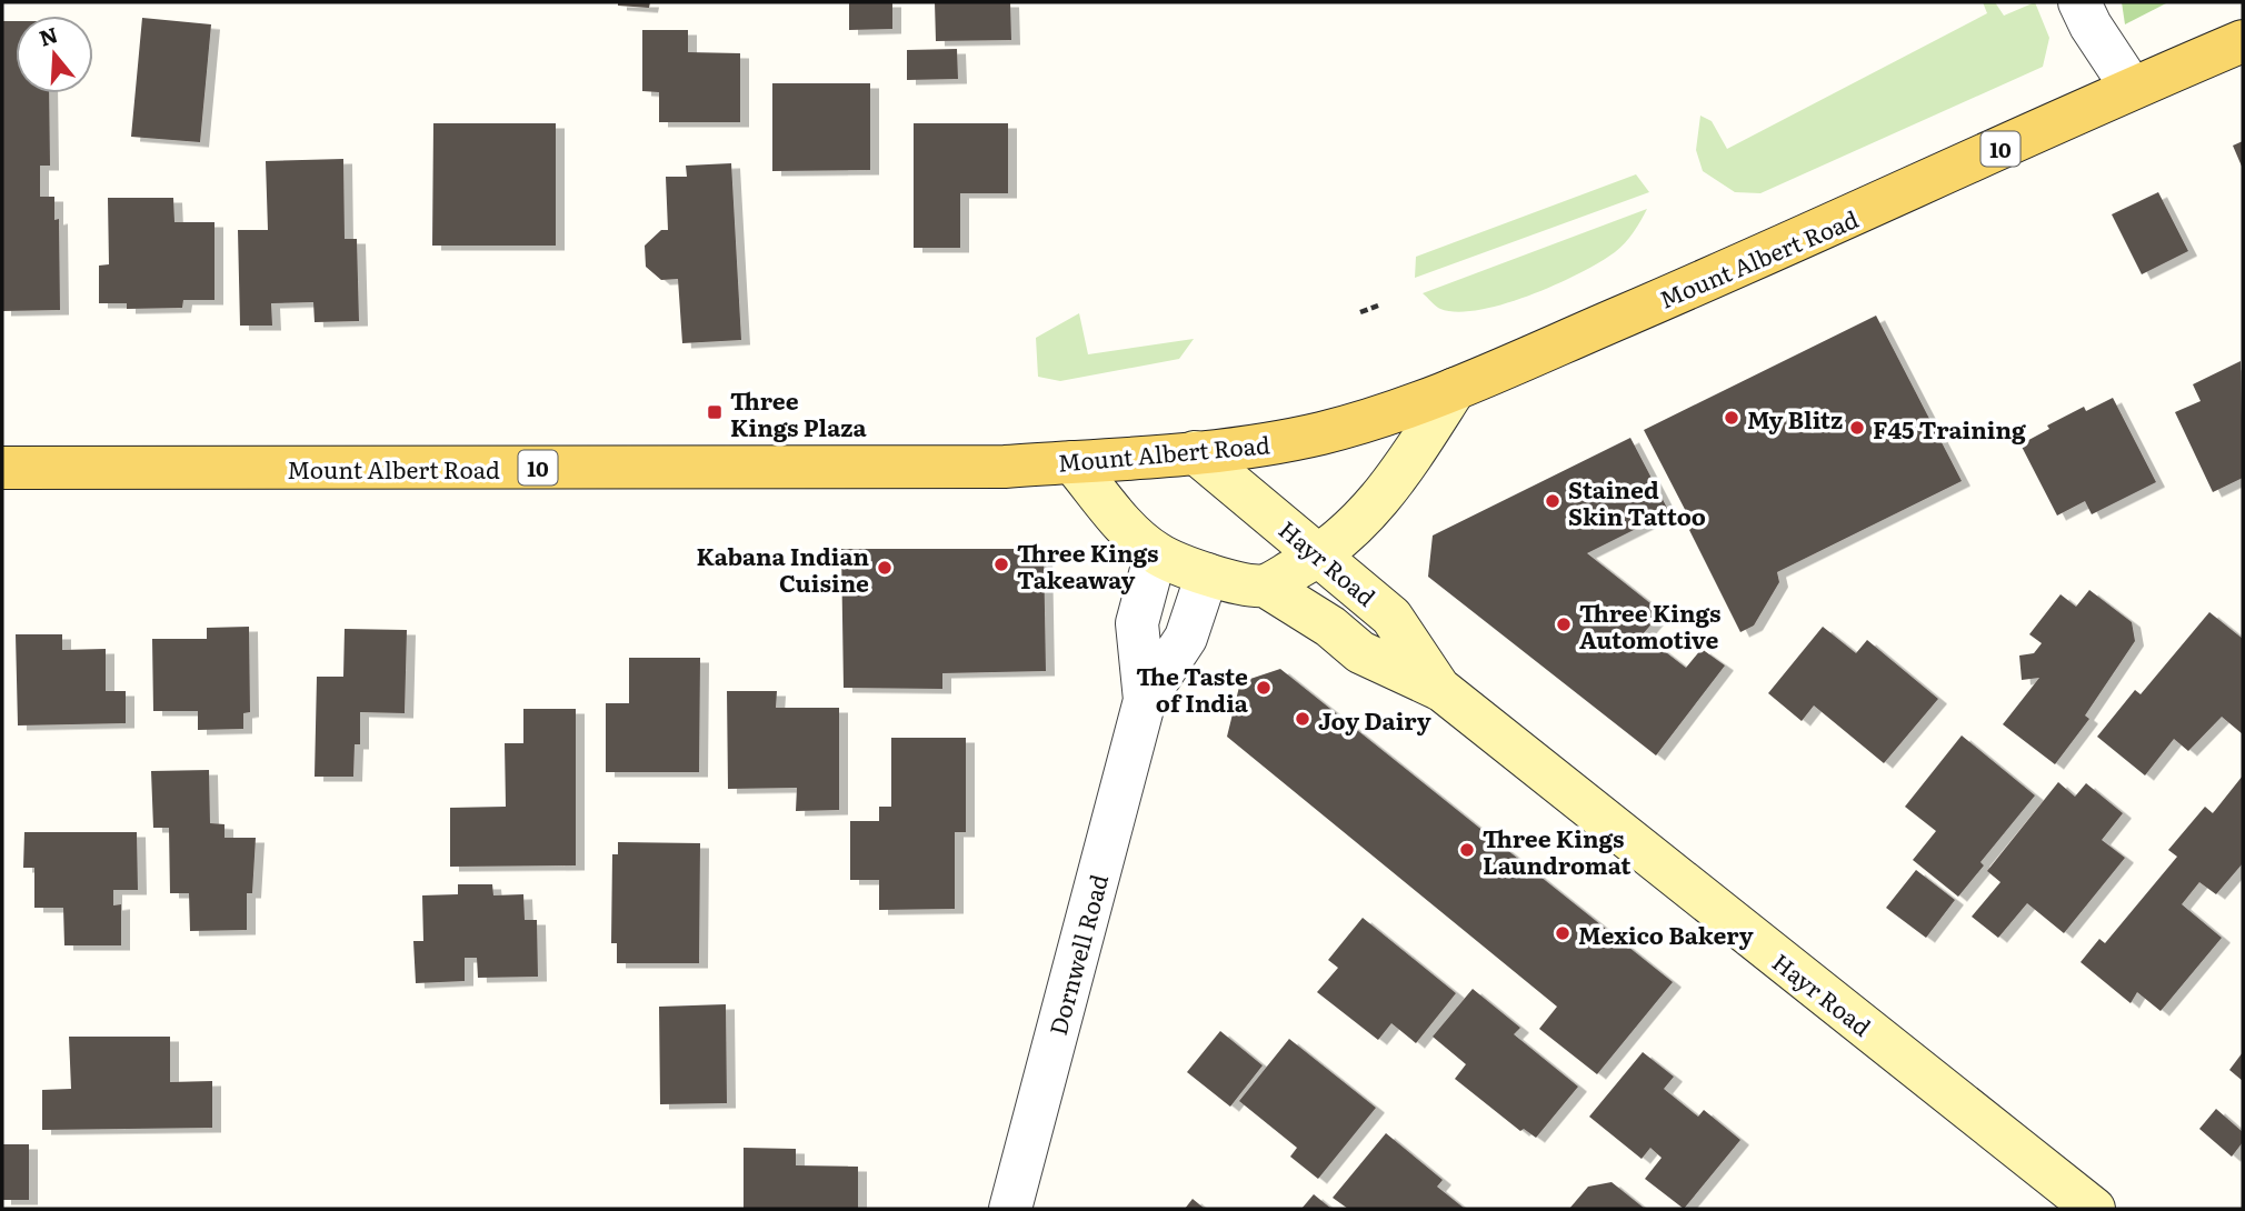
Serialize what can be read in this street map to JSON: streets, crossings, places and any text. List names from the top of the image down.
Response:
{
  "streets": {
    "main road": ["10", "Mount Albert Road", "Hayr Road"],
    "street": ["Dornwell Road"]
  },
  "crossings": [
    ["Mount Albert Road", "Hayr Road"]
  ],
  "places": {
    "transit": ["Three Kings Plaza"],
    "other": [
      "My Blitz",
      "F45 Training",
      "Stained Skin Tattoo",
      "Three Kings Takeaway",
      "Kabana Indian Cuisine",
      "Three Kings Automotive",
      "The Taste of India",
      "Joy Dairy",
      "Three Kings Laundromat",
      "Mexico Bakery"
    ]
  },
  "north": "top"
}
